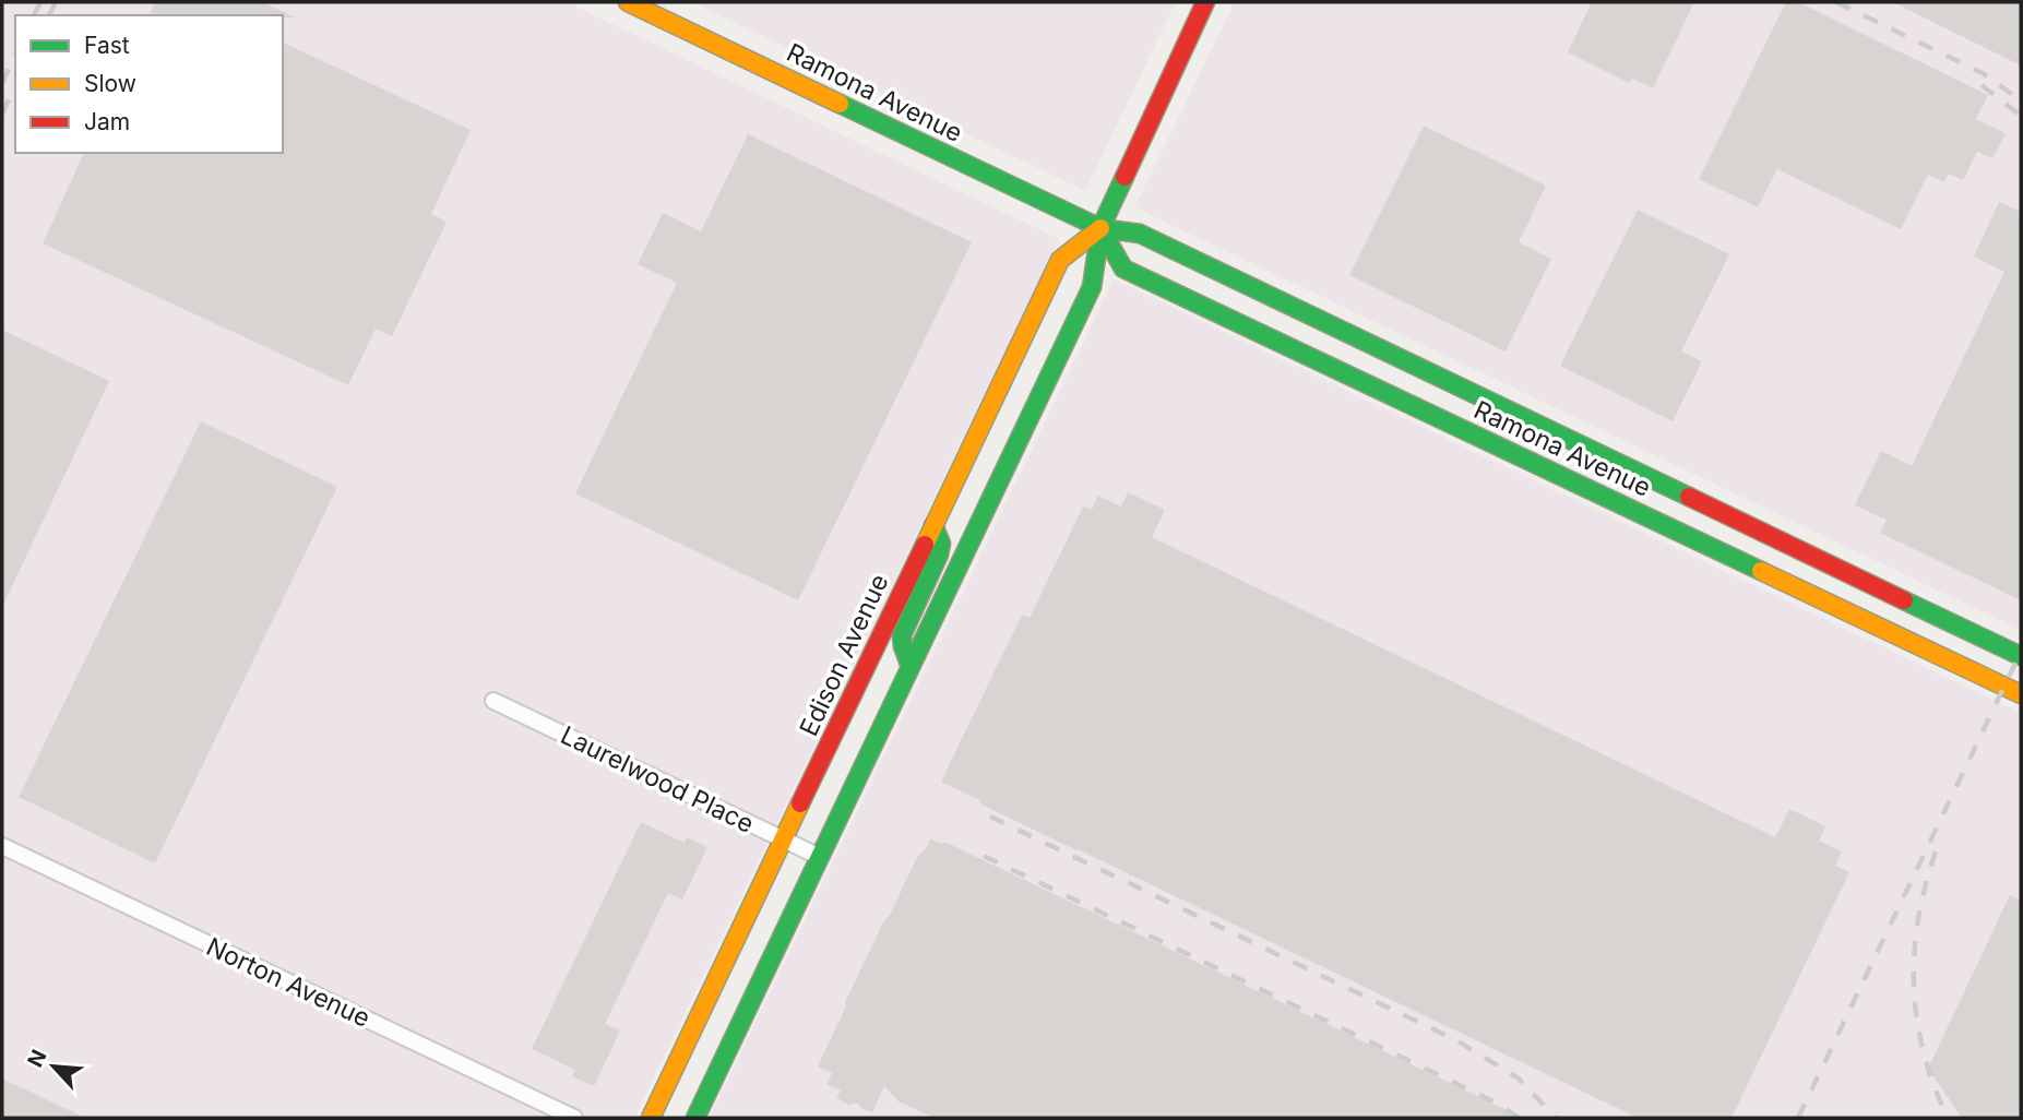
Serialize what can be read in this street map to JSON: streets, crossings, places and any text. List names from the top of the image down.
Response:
{
  "streets": {
    "main road": ["Ramona Avenue", "Edison Avenue"],
    "street": ["Laurelwood Place", "Norton Avenue"]
  },
  "crossings": [
    ["Ramona Avenue", "Edison Avenue"],
    ["Edison Avenue", "Laurelwood Place"]
  ],
  "legend": ["Fast", "Slow", "Jam"],
  "north": "top left"
}
